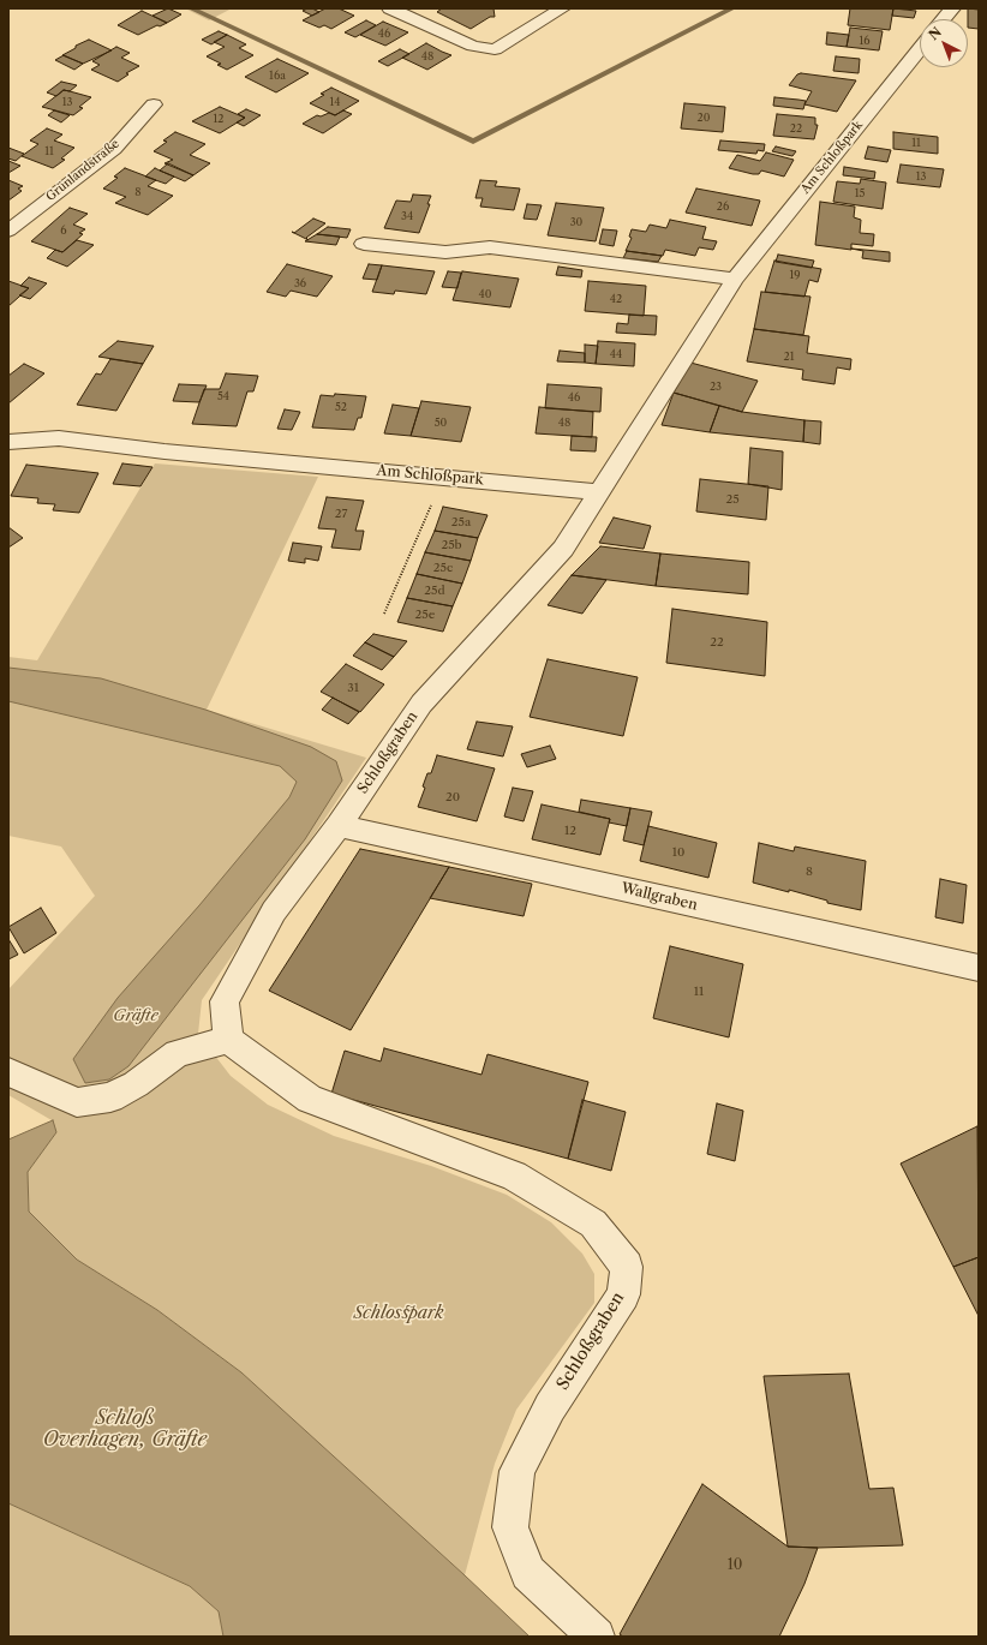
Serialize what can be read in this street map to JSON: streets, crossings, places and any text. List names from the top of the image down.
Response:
{
  "streets": {
    "street": [
      "Am Schloßpark",
      "Grünlandstraße",
      "Schloßgraben",
      "Wallgraben"
    ]
  },
  "crossings": [
    ["Am Schloßpark", "Schloßgraben"],
    ["Schloßgraben", "Wallgraben"]
  ],
  "water": ["Gräfte", "Schloß Overhagen, Gräfte"],
  "parks": ["Schlosspark"],
  "house_numbers": [
    "46",
    "16",
    "48",
    "16a",
    "13",
    "14",
    "20",
    "12",
    "22",
    "11",
    "11",
    "13",
    "8",
    "15",
    "26",
    "34",
    "30",
    "6",
    "19",
    "36",
    "40",
    "42",
    "44",
    "21",
    "23",
    "54",
    "46",
    "52",
    "50",
    "48",
    "25",
    "27",
    "25a",
    "25b",
    "25c",
    "25d",
    "25e",
    "22",
    "31",
    "20",
    "12",
    "10",
    "8",
    "11",
    "10"
  ],
  "north": "top left"
}
